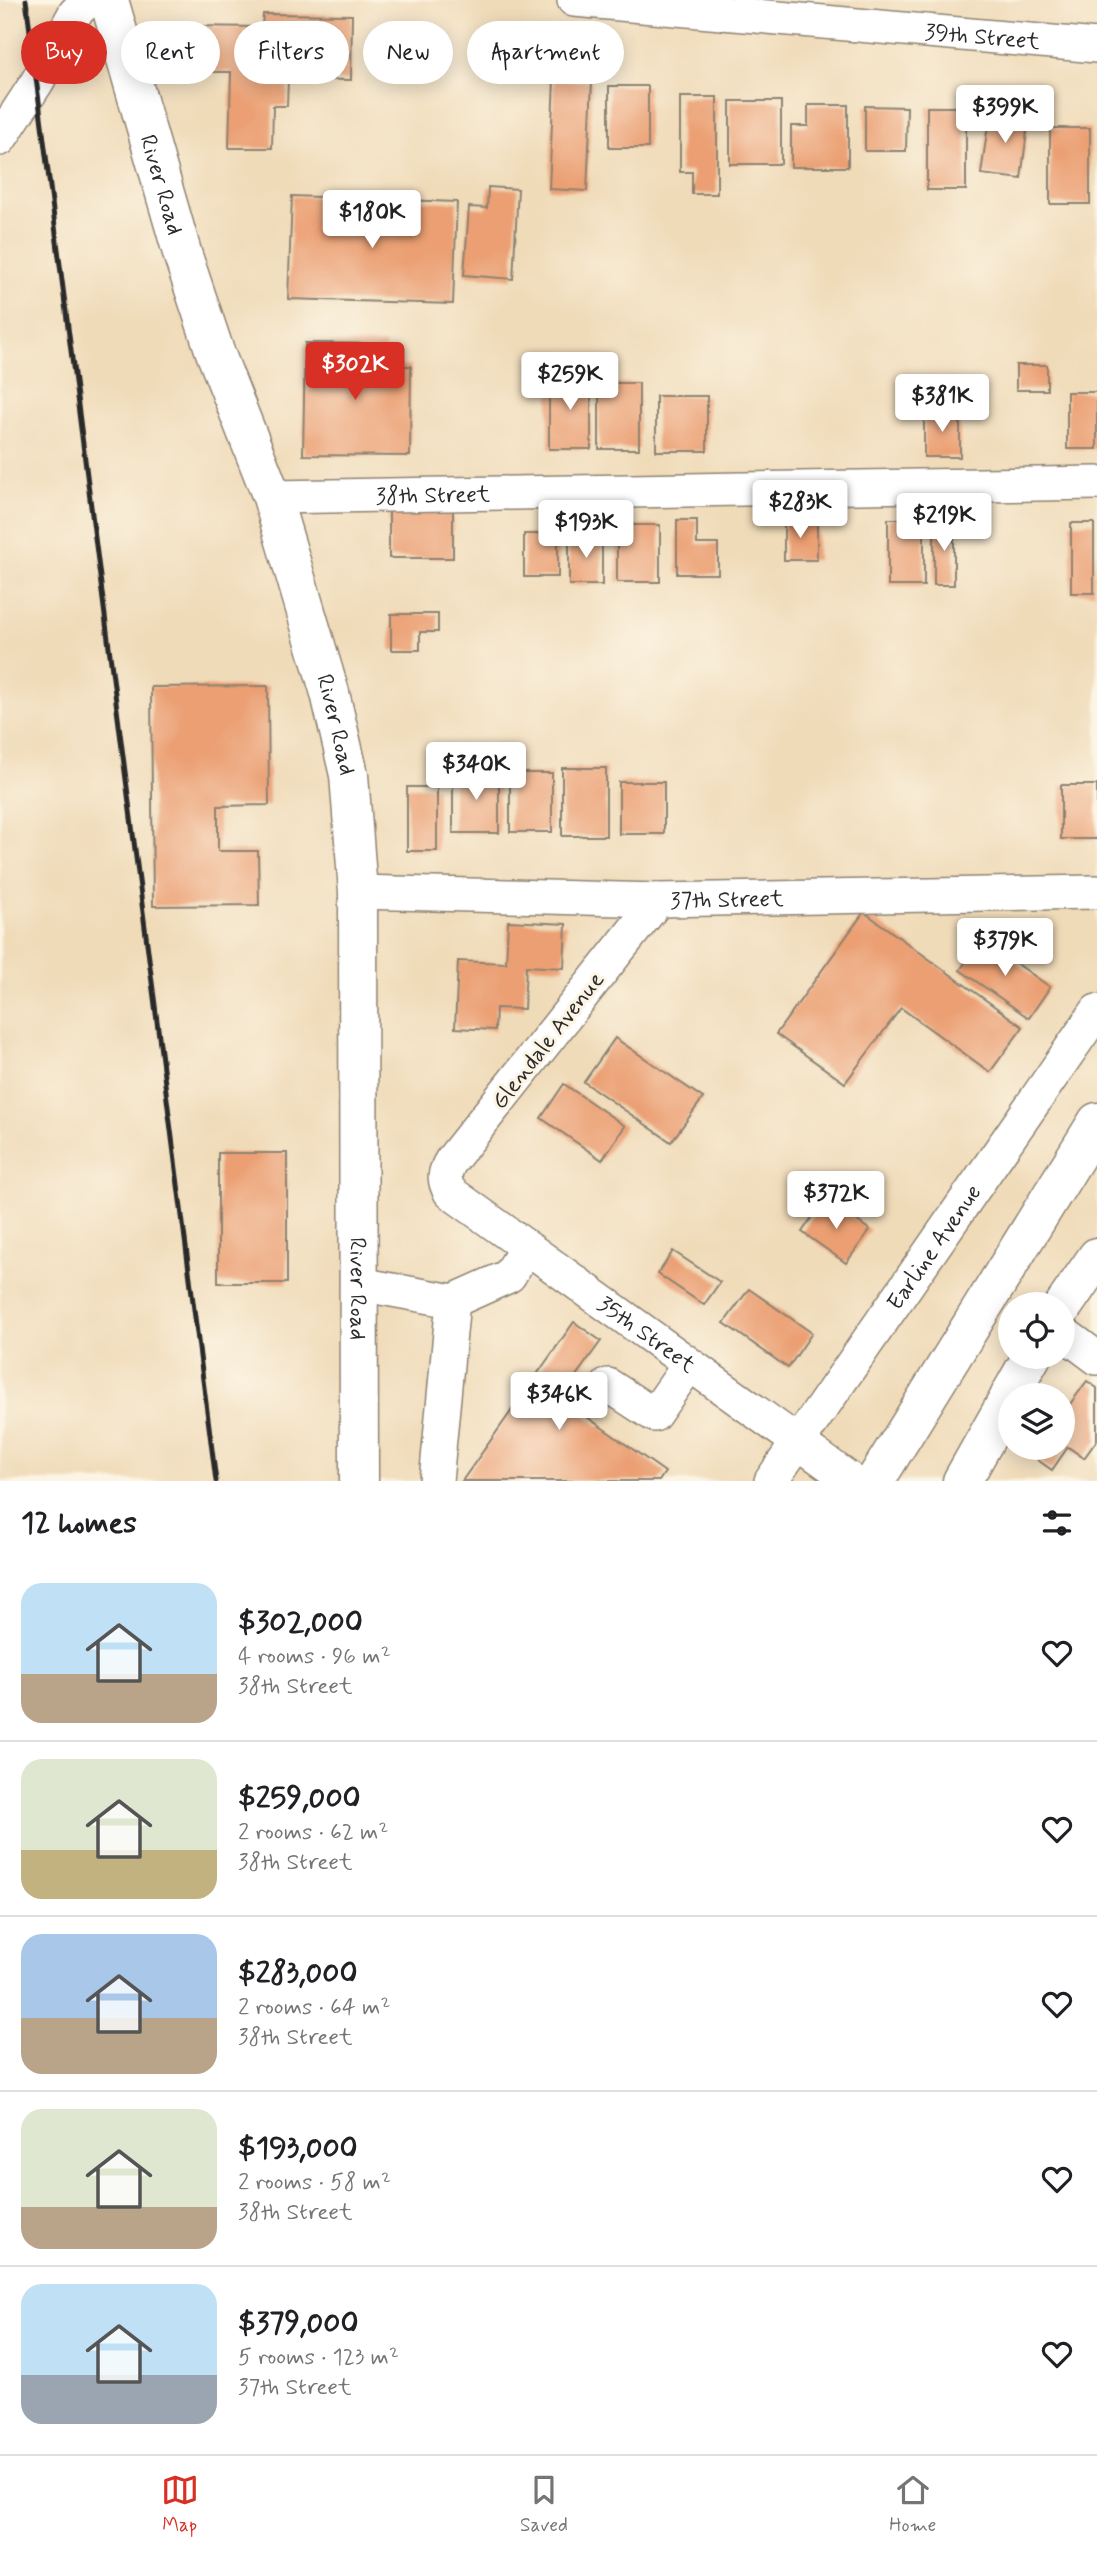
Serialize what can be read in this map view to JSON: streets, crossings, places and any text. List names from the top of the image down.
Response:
{
  "streets": {
    "main road": ["River Road"],
    "street": [
      "39th Street",
      "38th Street",
      "37th Street",
      "Glendale Avenue",
      "Earline Avenue",
      "35th Street"
    ]
  },
  "crossings": [
    ["River Road", "38th Street"],
    ["River Road", "37th Street"],
    ["37th Street", "Glendale Avenue"],
    ["Glendale Avenue", "35th Street"],
    ["Earline Avenue", "35th Street"]
  ],
  "page": {
    "chip": [
      "Buy",
      "Rent",
      "Filters",
      "New",
      "Apartment"
    ],
    "price": [
      "$399K",
      "$180K",
      "$302K",
      "$259K",
      "$381K",
      "$283K",
      "$219K",
      "$193K",
      "$340K",
      "$379K",
      "$372K",
      "$346K"
    ],
    "heading": "12 homes",
    "list": [
      {
        "name": "$302,000",
        "note": "4 rooms · 96 m² · 38th Street"
      },
      {
        "name": "$259,000",
        "note": "2 rooms · 62 m² · 38th Street"
      },
      {
        "name": "$283,000",
        "note": "2 rooms · 64 m² · 38th Street"
      },
      {
        "name": "$193,000",
        "note": "2 rooms · 58 m² · 38th Street"
      },
      {
        "name": "$379,000",
        "note": "5 rooms · 123 m² · 37th Street"
      }
    ],
    "tabs": ["Map", "Saved", "Home"]
  }
}
